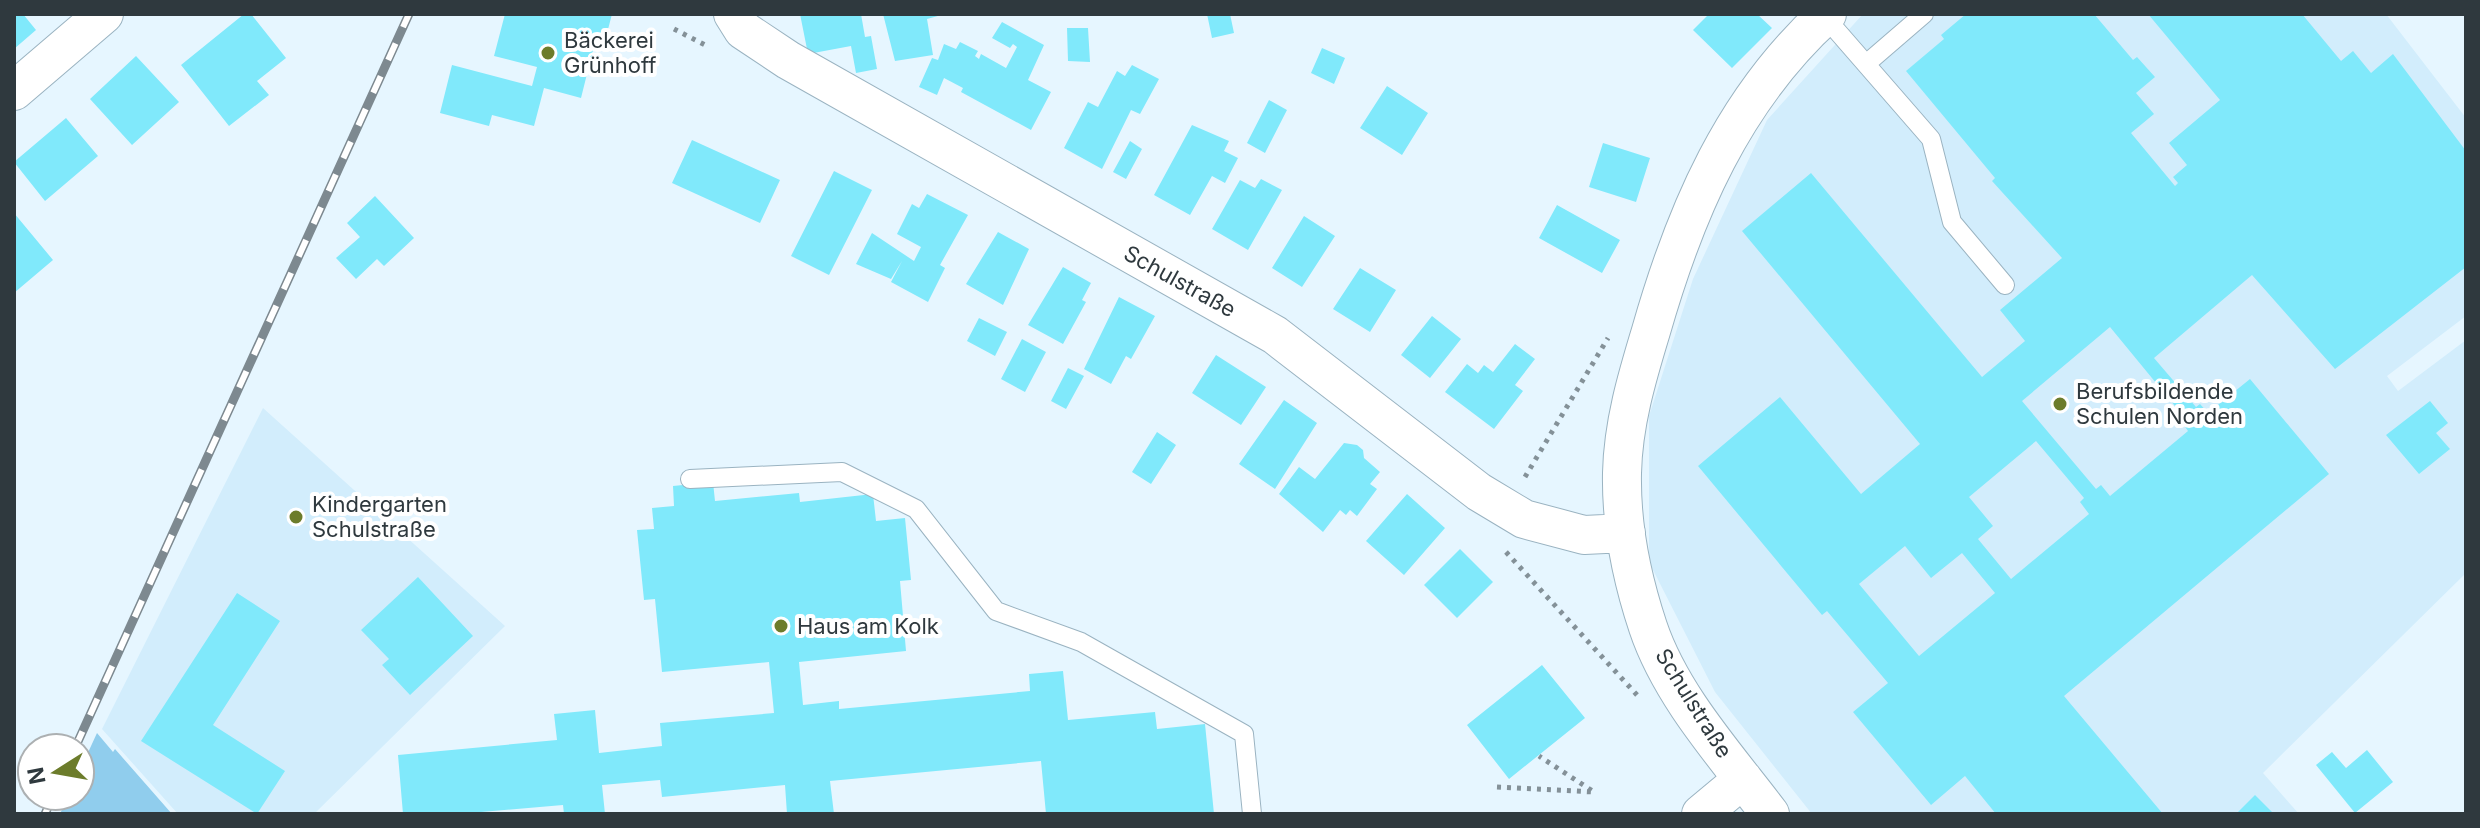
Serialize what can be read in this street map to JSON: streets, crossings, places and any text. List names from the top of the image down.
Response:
{
  "streets": {
    "street": ["Schulstraße"]
  },
  "places": [
    "Bäckerei Grünhoff",
    "Berufsbildende Schulen Norden",
    "Kindergarten Schulstraße",
    "Haus am Kolk"
  ],
  "north": "left"
}
